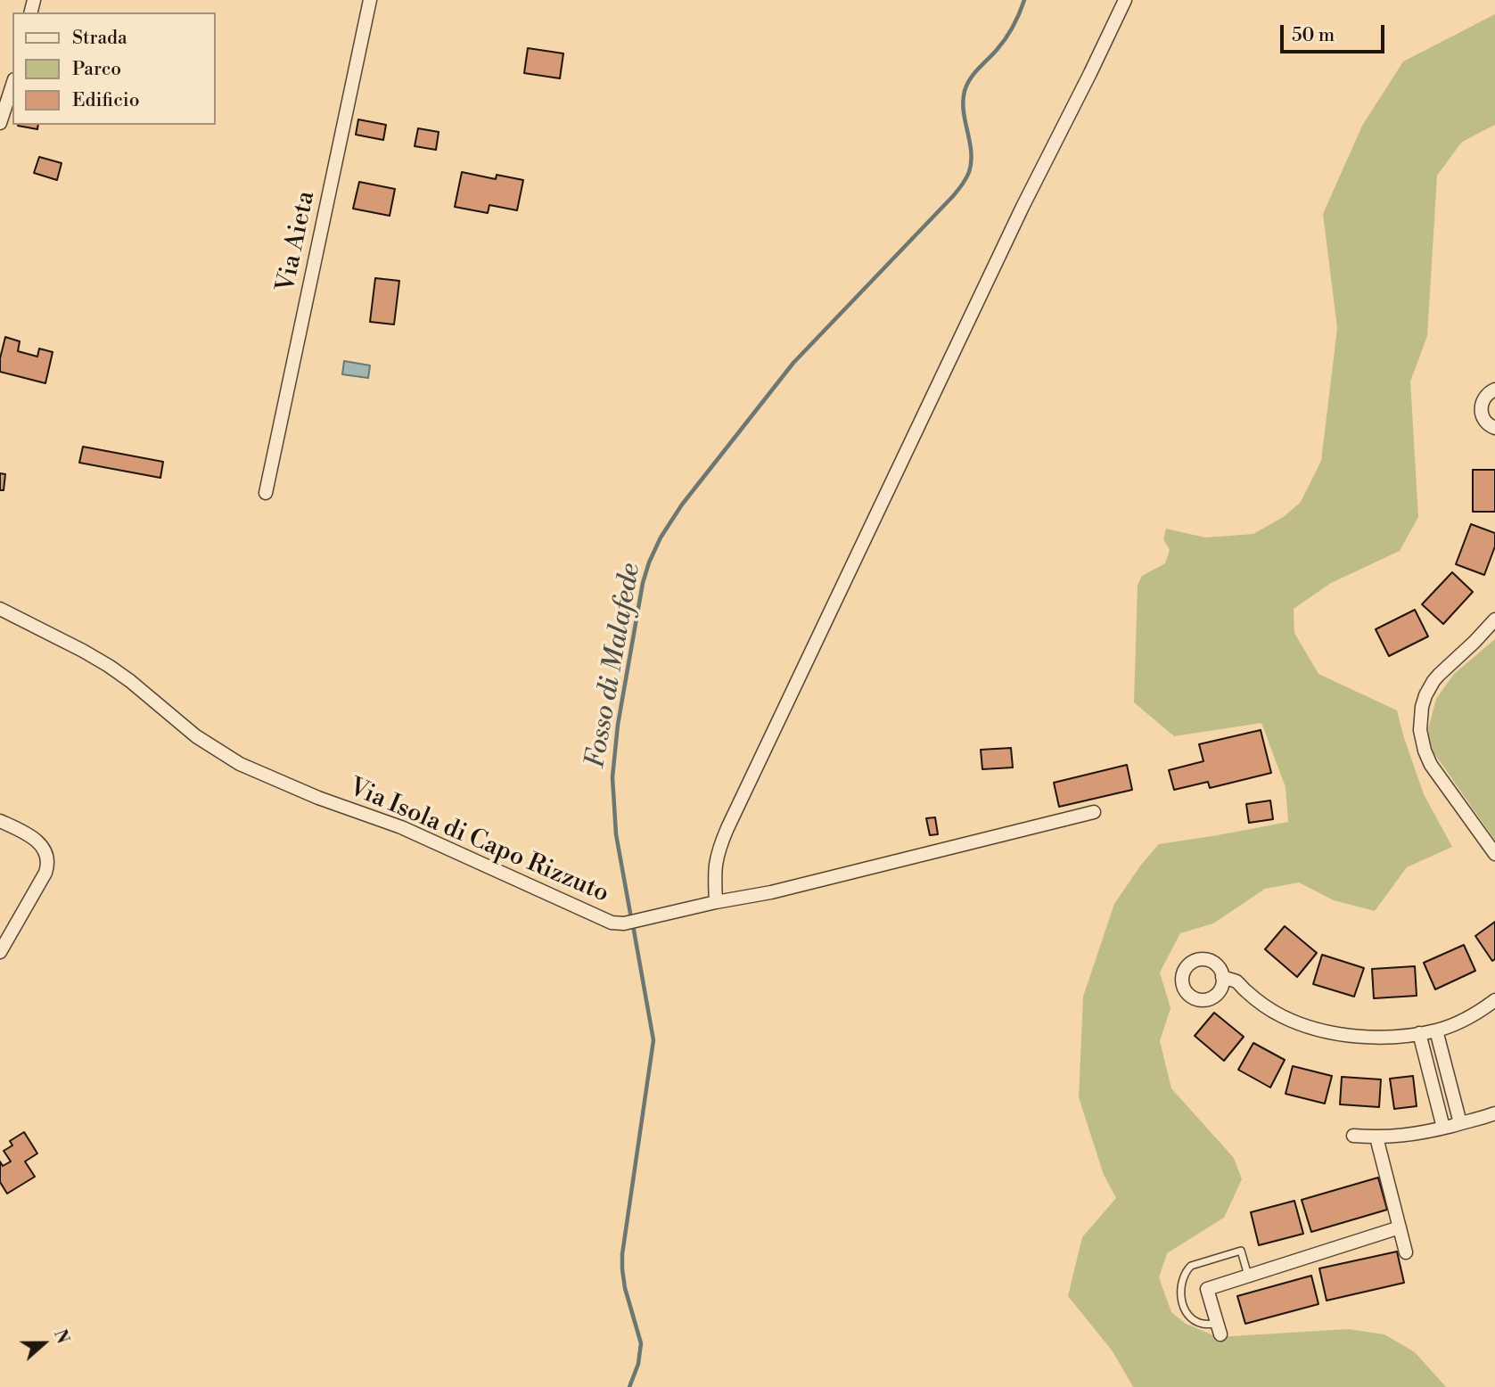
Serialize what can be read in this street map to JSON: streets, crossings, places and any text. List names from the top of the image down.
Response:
{
  "streets": {
    "street": ["Via Aieta", "Via Isola di Capo Rizzuto"]
  },
  "water": ["Fosso di Malafede"],
  "legend": ["Strada", "Parco", "Edificio"],
  "scale_bar": "50 m",
  "north": "right"
}
